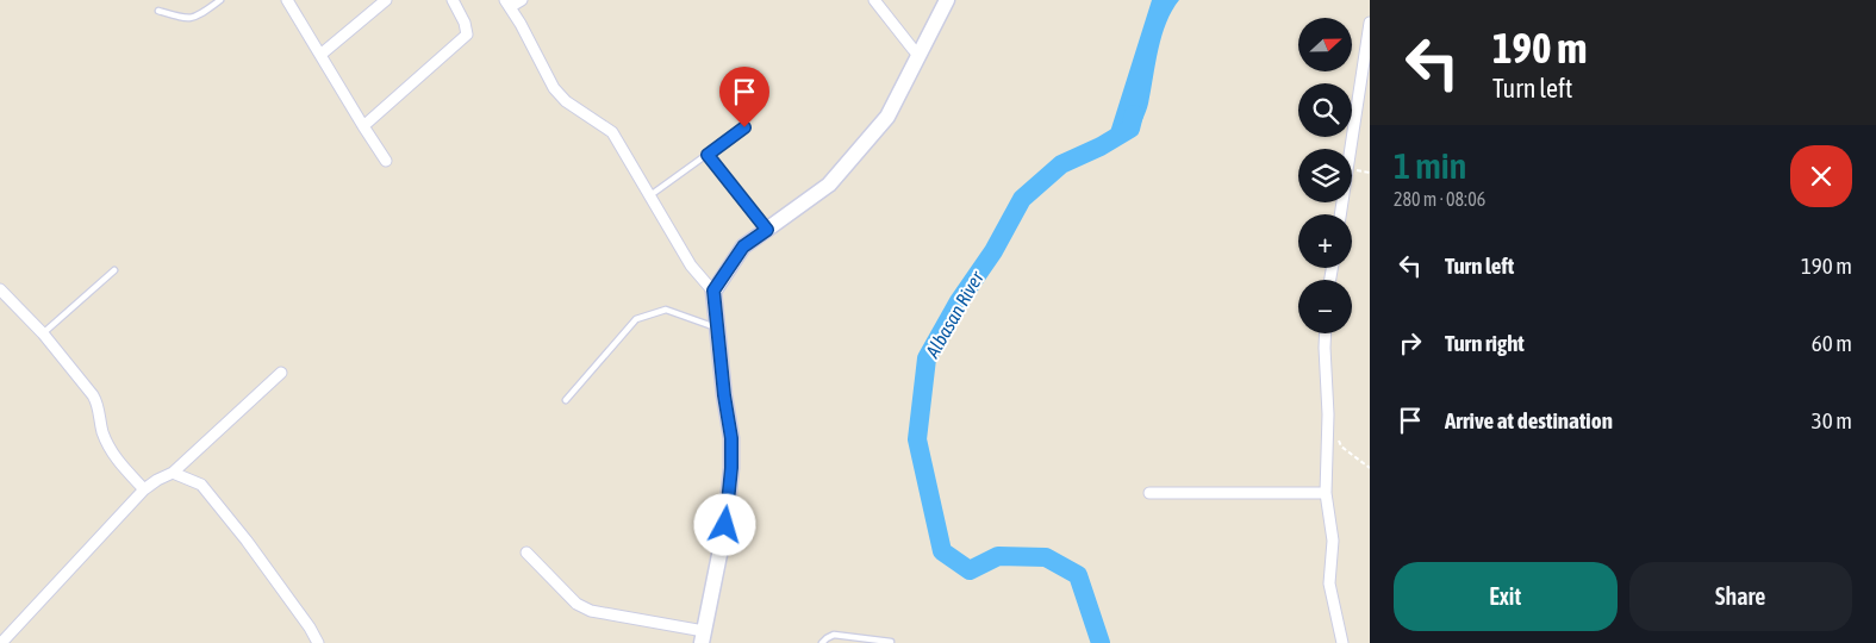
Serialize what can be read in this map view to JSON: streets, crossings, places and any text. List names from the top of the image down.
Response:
{
  "water": ["Albasan River"],
  "north": "right",
  "page": {
    "turn": ["190 m", "Turn left"],
    "map_buttons": ["+", "−"],
    "heading": ["1 min", "280 m · 08:06"],
    "list": [
      {
        "name": "Turn left",
        "value": "190 m"
      },
      {
        "name": "Turn right",
        "value": "60 m"
      },
      {
        "name": "Arrive at destination",
        "value": "30 m"
      }
    ],
    "buttons": ["Exit", "Share"]
  }
}
